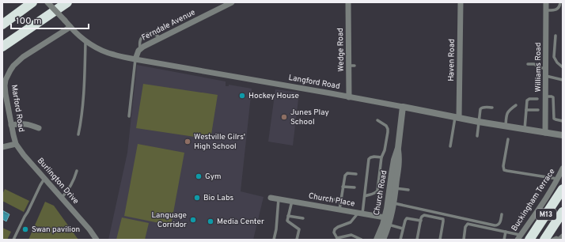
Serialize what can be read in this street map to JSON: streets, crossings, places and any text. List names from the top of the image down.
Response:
{
  "streets": {
    "highway": ["M13"],
    "street": [
      "Ferndale Avenue",
      "Wedge Road",
      "Haven Road",
      "Williams Road",
      "Langford Road",
      "Marford Road",
      "Burlington Drive",
      "Church Road",
      "Church Place",
      "Buckingham Terrace"
    ]
  },
  "crossings": [
    ["Ferndale Avenue", "Langford Road"],
    ["Wedge Road", "Langford Road"],
    ["Haven Road", "Langford Road"],
    ["Williams Road", "Langford Road"],
    ["Langford Road", "Marford Road"],
    ["Langford Road", "Church Road"],
    ["Marford Road", "Burlington Drive"],
    ["Church Road", "Church Place"]
  ],
  "places": [
    "Hockey House",
    "Junes Play School",
    "Westville Gilrs' High School",
    "Gym",
    "Bio Labs",
    "Language Corridor",
    "Media Center",
    "Swan pavilion"
  ],
  "scale_bar": "100 m"
}
